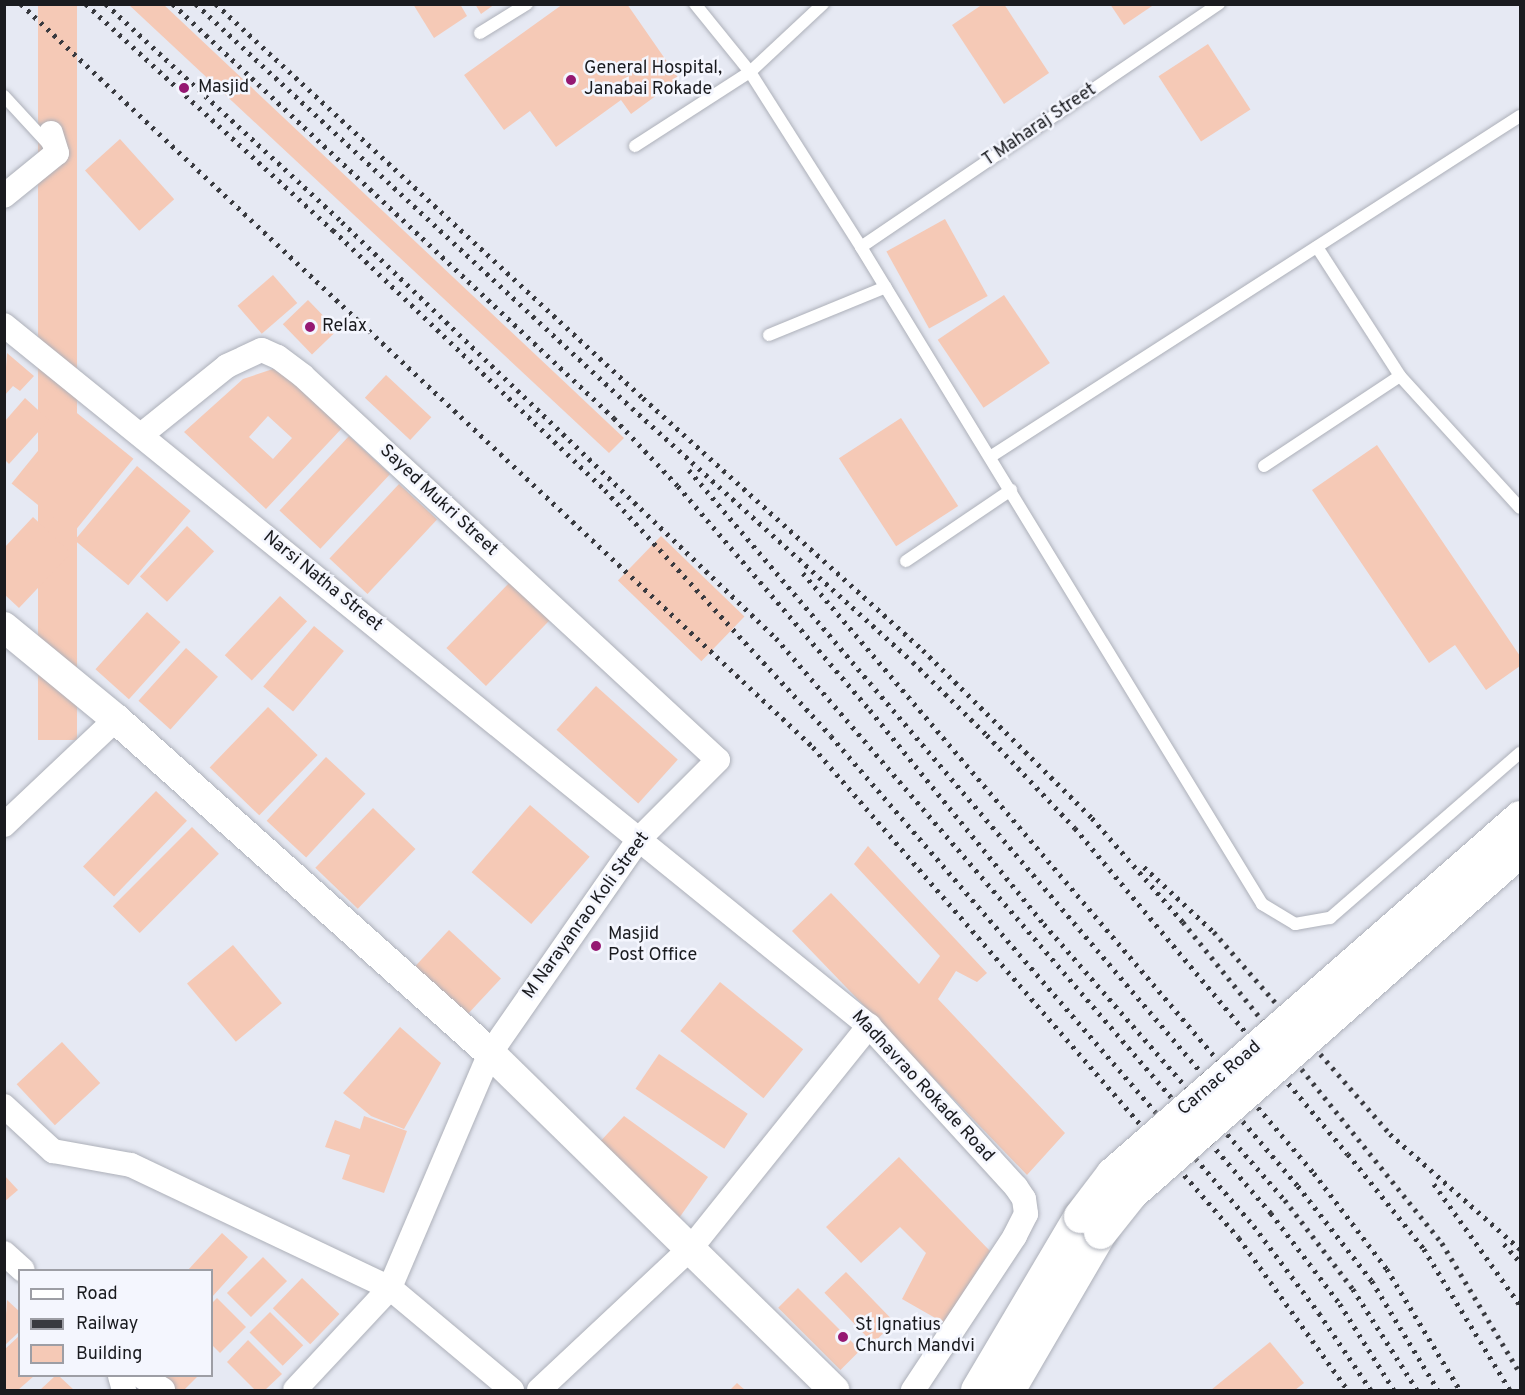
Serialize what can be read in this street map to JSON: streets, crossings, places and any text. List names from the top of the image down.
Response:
{
  "streets": {
    "main road": ["Carnac Road"],
    "street": [
      "Sayed Mukri Street",
      "Narsi Natha Street",
      "M Narayanrao Koli Street",
      "Madhavrao Rokade Road"
    ],
    "lane": ["T Maharaj Street"]
  },
  "crossings": [
    ["Sayed Mukri Street", "Narsi Natha Street"],
    ["Sayed Mukri Street", "M Narayanrao Koli Street"],
    ["Narsi Natha Street", "M Narayanrao Koli Street"],
    ["Narsi Natha Street", "Madhavrao Rokade Road"],
    ["M Narayanrao Koli Street", "Madhavrao Rokade Road"]
  ],
  "places": [
    "General Hospital, Janabai Rokade",
    "Masjid",
    "Relax",
    "Masjid Post Office",
    "St Ignatius Church Mandvi"
  ],
  "legend": ["Road", "Railway", "Building"]
}
